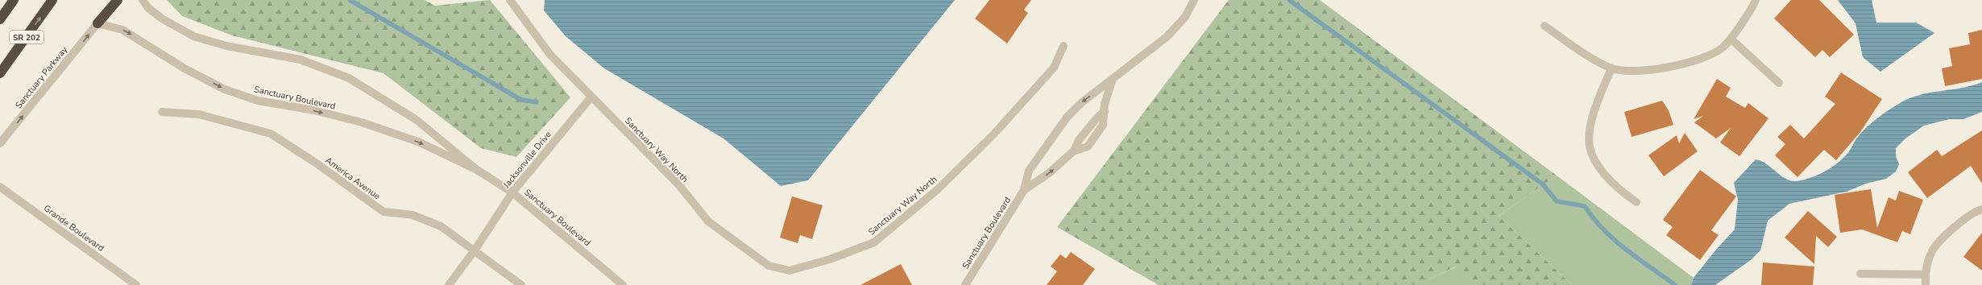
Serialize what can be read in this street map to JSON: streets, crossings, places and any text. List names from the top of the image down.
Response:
{
  "streets": {
    "highway": ["SR 202"],
    "street": [
      "Sanctuary Parkway",
      "Sanctuary Boulevard",
      "Sanctuary Way North",
      "Jacksonville Drive",
      "America Avenue",
      "Grande Boulevard"
    ]
  },
  "crossings": [
    ["Sanctuary Parkway", "Sanctuary Boulevard"],
    ["Sanctuary Boulevard", "Jacksonville Drive"],
    ["Sanctuary Way North", "Jacksonville Drive"],
    ["Jacksonville Drive", "America Avenue"]
  ],
  "one_way": ["Sanctuary Parkway"]
}
